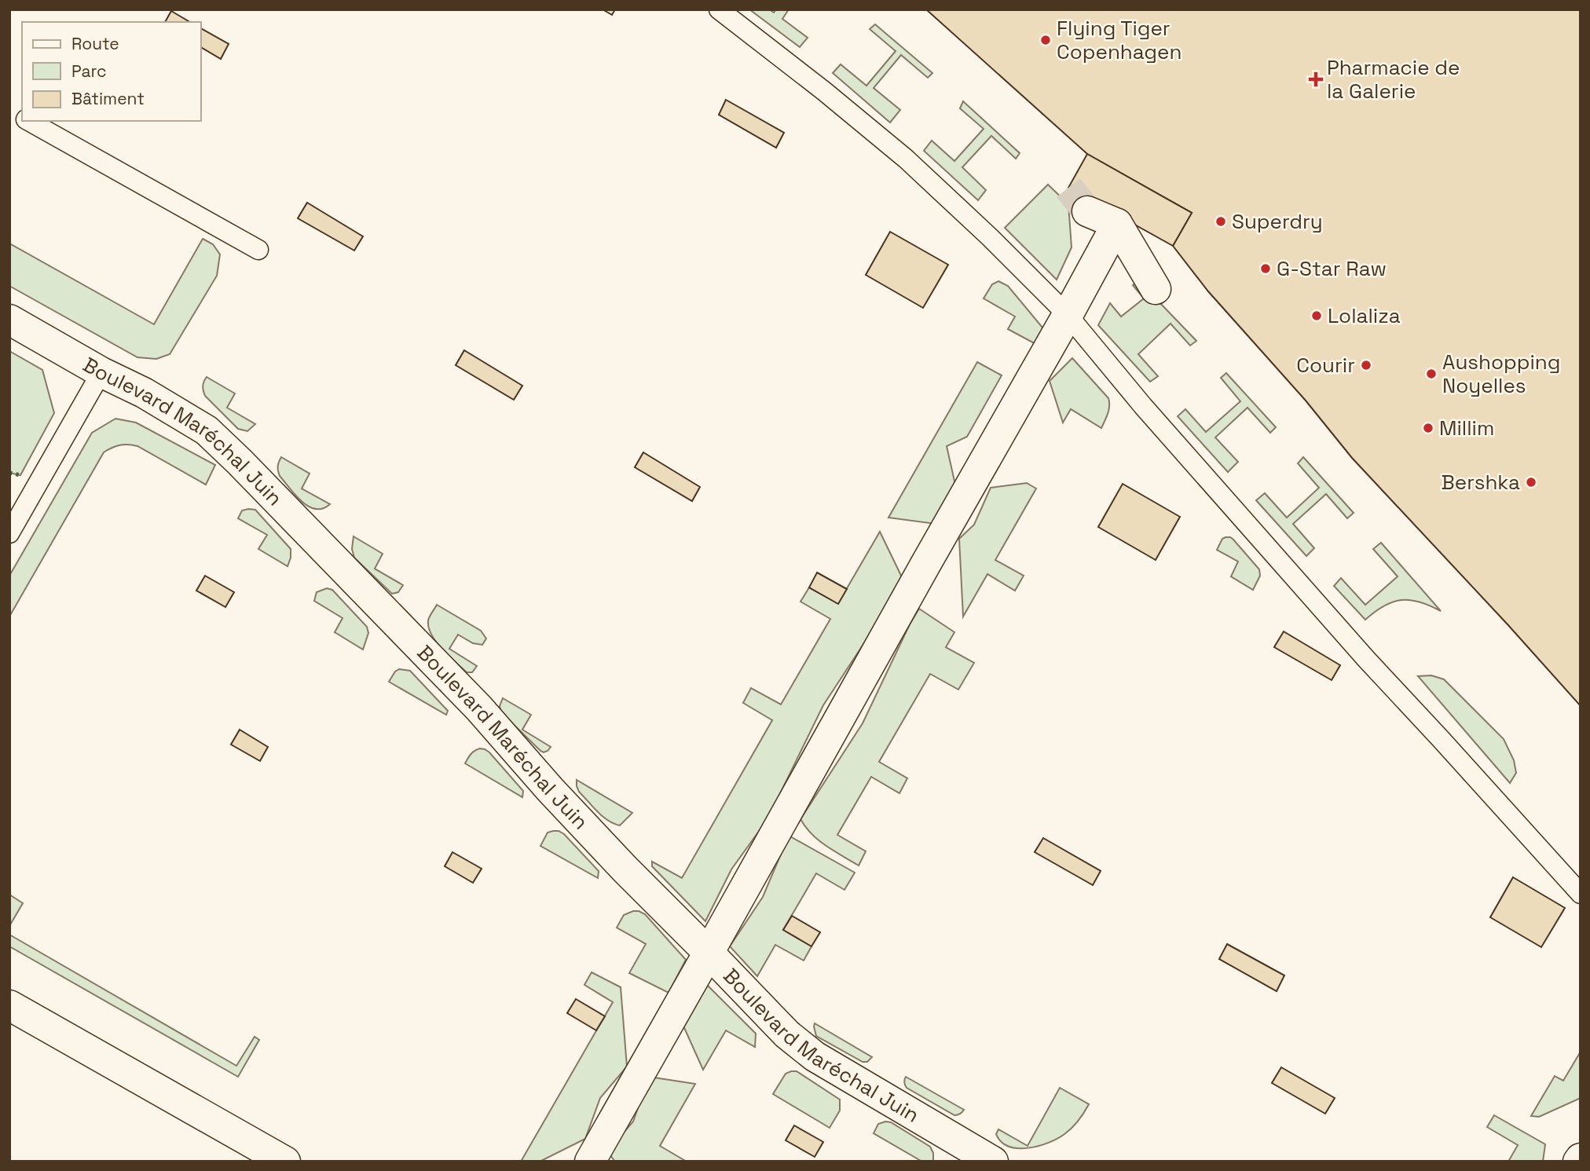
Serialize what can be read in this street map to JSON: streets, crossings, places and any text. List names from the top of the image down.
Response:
{
  "streets": {
    "street": ["Boulevard Maréchal Juin"]
  },
  "places": {
    "other": [
      "Flying Tiger Copenhagen",
      "Superdry",
      "G-Star Raw",
      "Lolaliza",
      "Courir",
      "Aushopping Noyelles",
      "Millim",
      "Bershka"
    ],
    "health": ["Pharmacie de la Galerie"]
  },
  "legend": ["Route", "Parc", "Bâtiment"]
}
